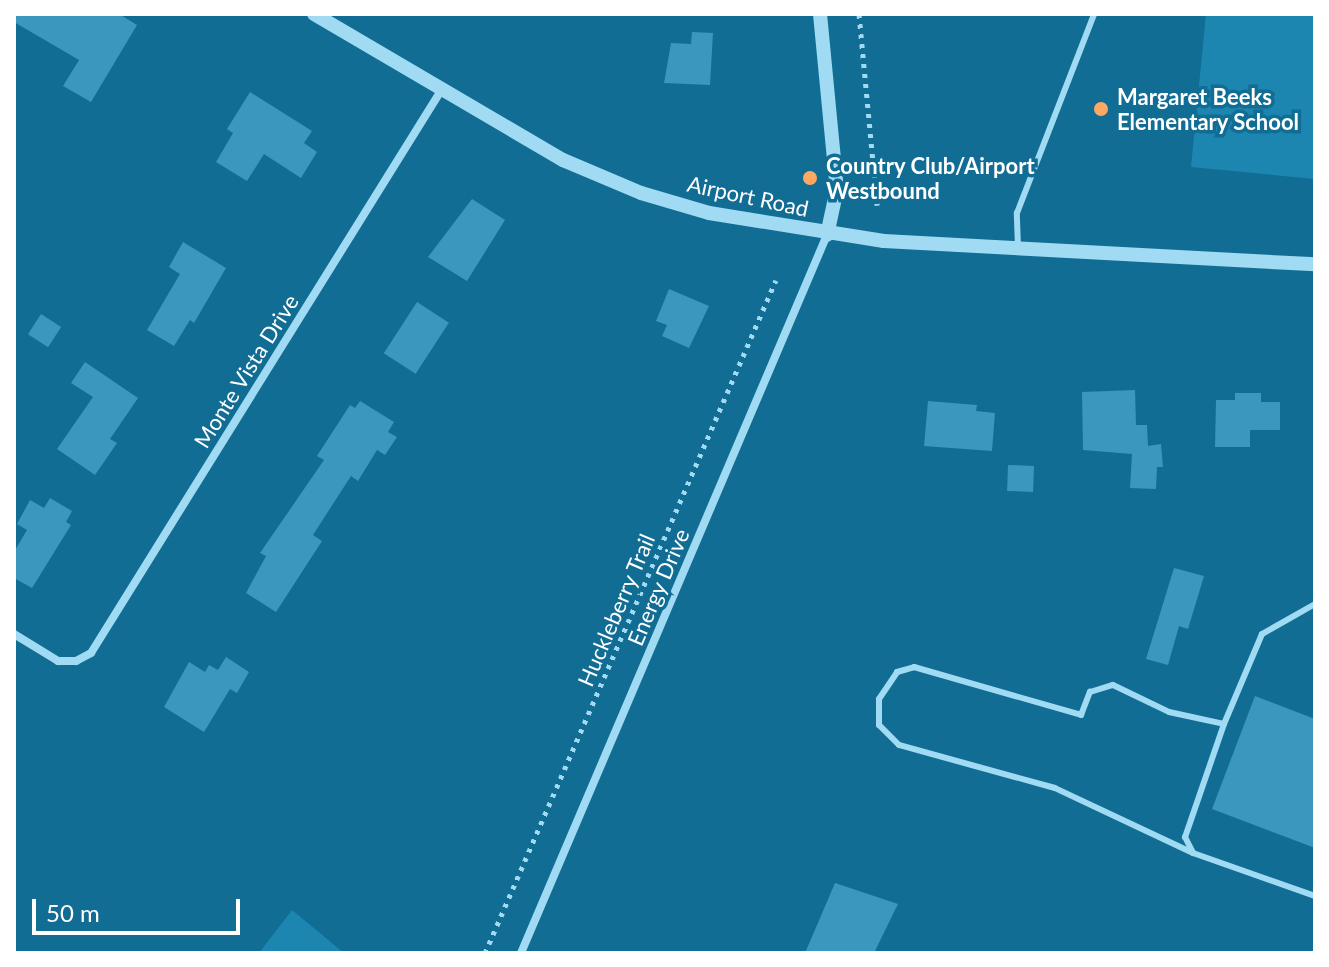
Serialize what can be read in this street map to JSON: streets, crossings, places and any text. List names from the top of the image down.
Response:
{
  "streets": {
    "street": ["Airport Road", "Monte Vista Drive", "Energy Drive"],
    "path": ["Huckleberry Trail"]
  },
  "crossings": [
    ["Airport Road", "Monte Vista Drive"],
    ["Airport Road", "Energy Drive"]
  ],
  "places": ["Margaret Beeks Elementary School", "Country Club/Airport Westbound"],
  "scale_bar": "50 m"
}
